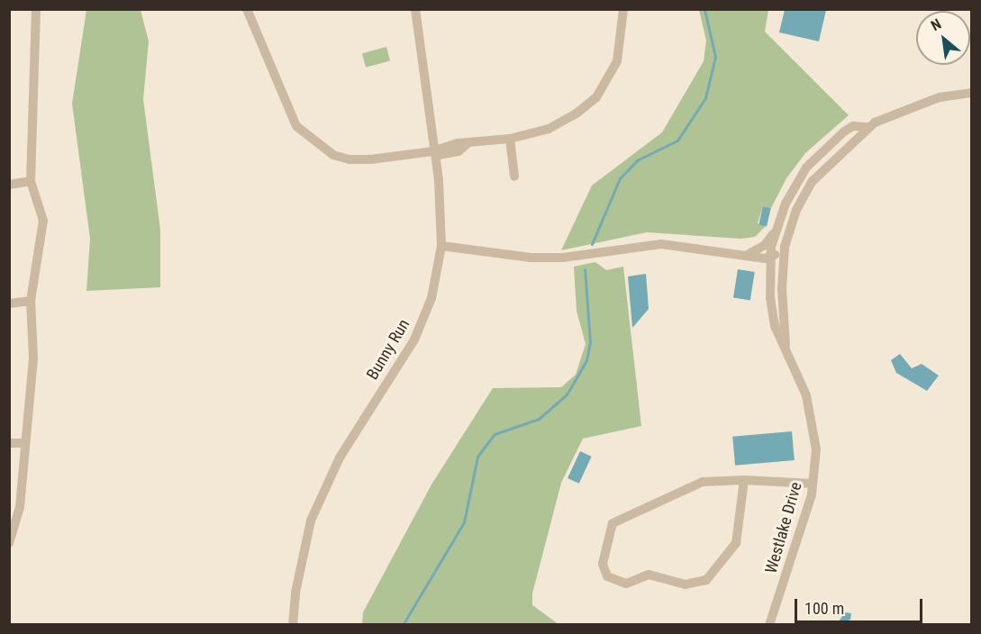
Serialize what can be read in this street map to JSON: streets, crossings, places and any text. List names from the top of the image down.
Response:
{
  "streets": {
    "street": ["Bunny Run", "Westlake Drive"]
  },
  "scale_bar": "100 m",
  "north": "top left"
}
